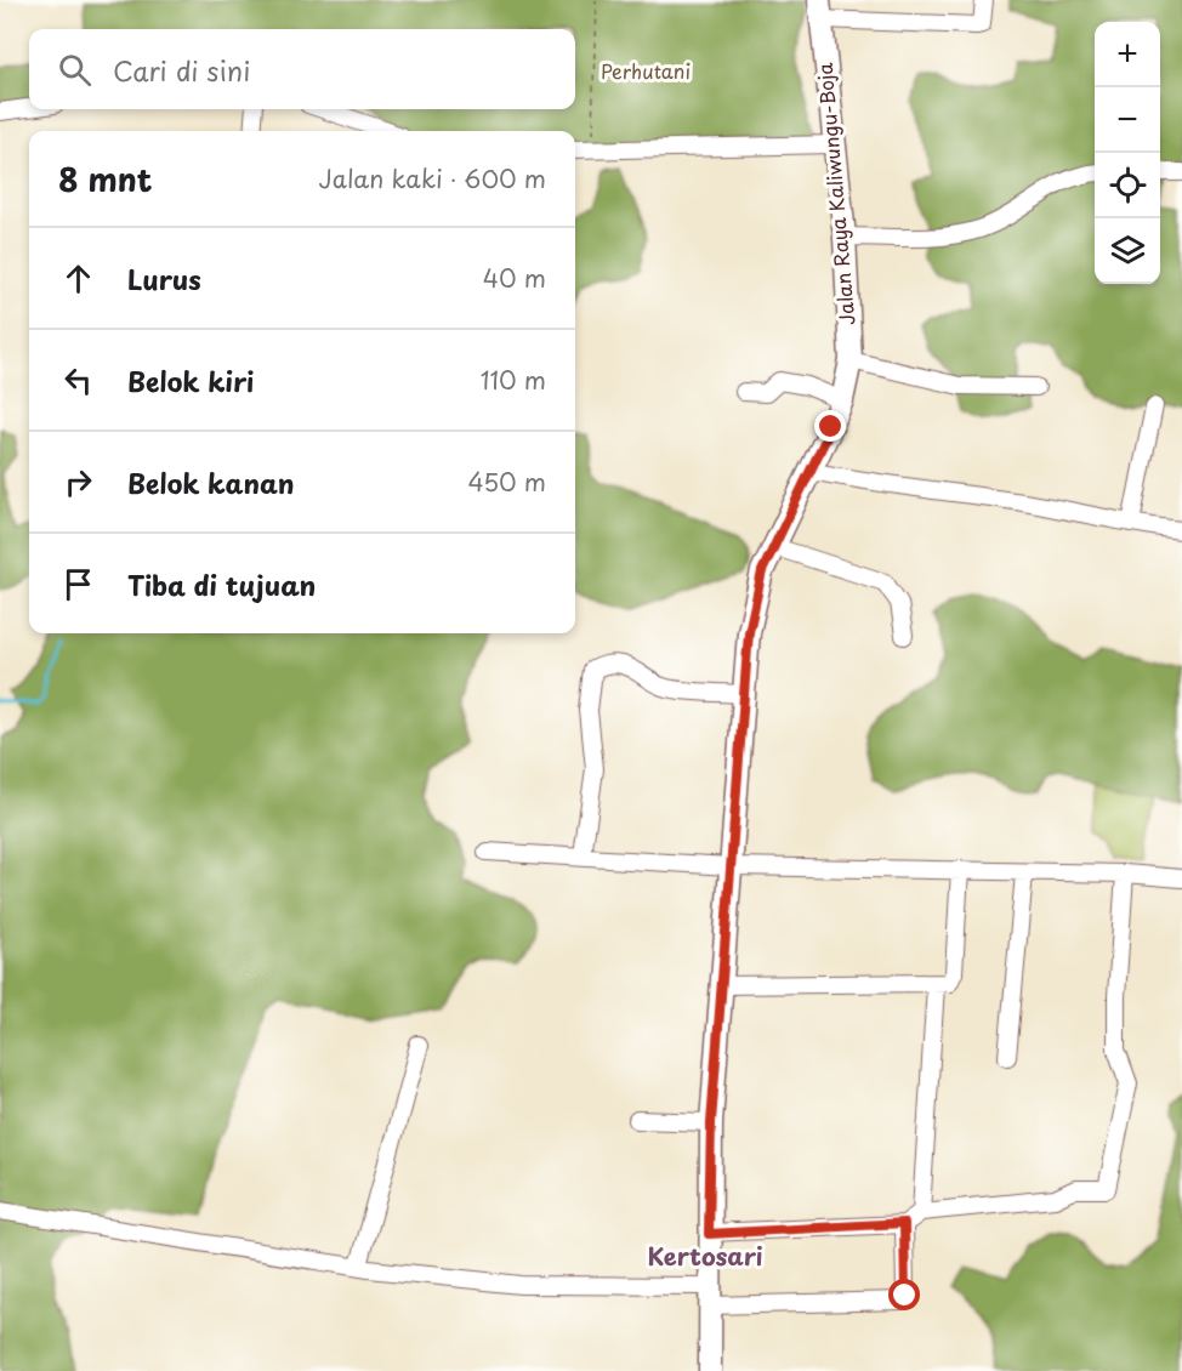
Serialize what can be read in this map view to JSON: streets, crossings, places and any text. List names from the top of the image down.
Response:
{
  "streets": {
    "main road": ["Jalan Raya Kaliwungu-Boja"]
  },
  "districts": ["Kertosari"],
  "parks": ["Perhutani"],
  "page": {
    "map_buttons": ["+", "−"],
    "search": "Cari di sini",
    "heading": ["8 mnt", "Jalan kaki · 600 m"],
    "list": [
      ["Lurus", "40 m"],
      ["Belok kiri", "110 m"],
      ["Belok kanan", "450 m"],
      "Tiba di tujuan"
    ]
  }
}
